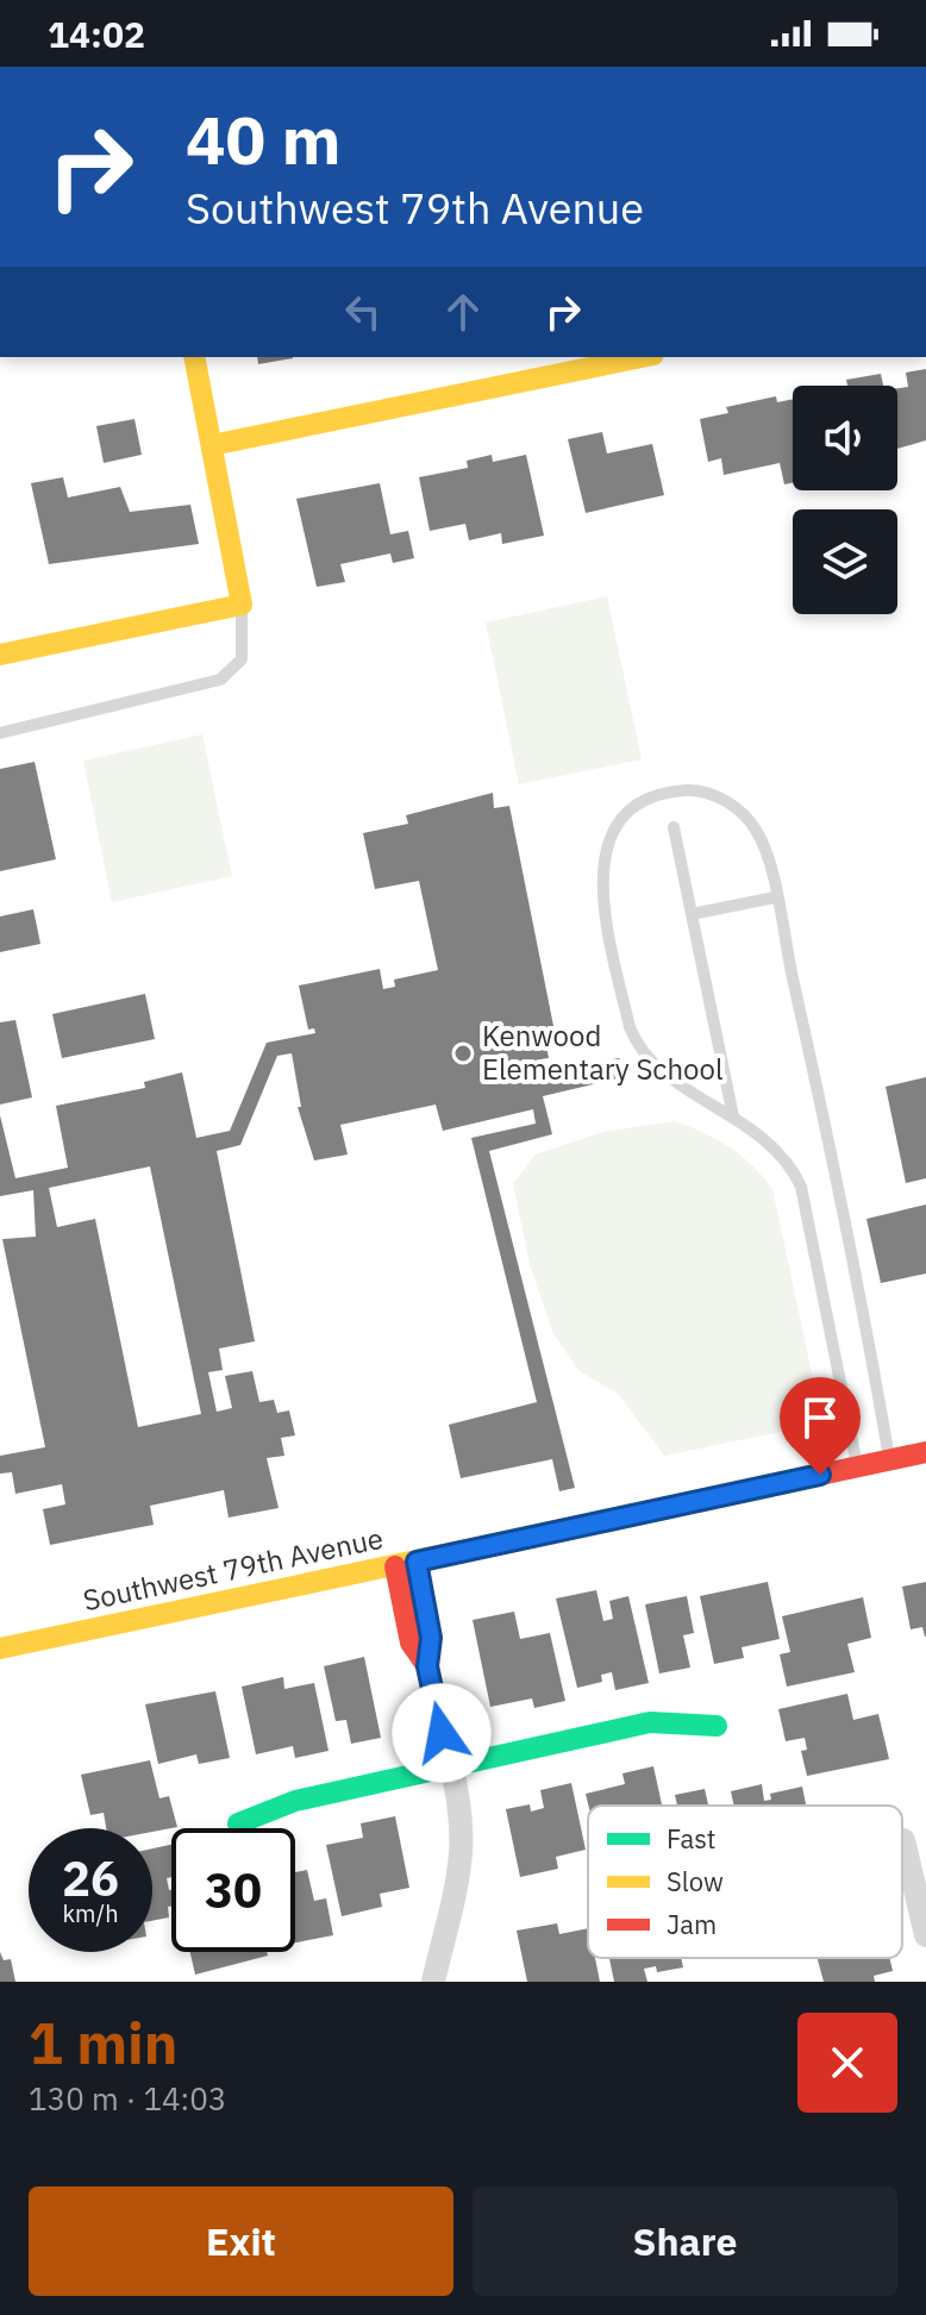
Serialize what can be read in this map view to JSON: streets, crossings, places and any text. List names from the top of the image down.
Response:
{
  "streets": {
    "street": ["Southwest 79th Avenue"]
  },
  "places": ["Kenwood Elementary School"],
  "legend": ["Fast", "Slow", "Jam"],
  "page": {
    "status": "14:02",
    "turn": ["40 m", "Southwest 79th Avenue"],
    "speed": "26 km/h",
    "limit": "30",
    "heading": ["1 min", "130 m · 14:03"],
    "buttons": ["Exit", "Share"]
  }
}
